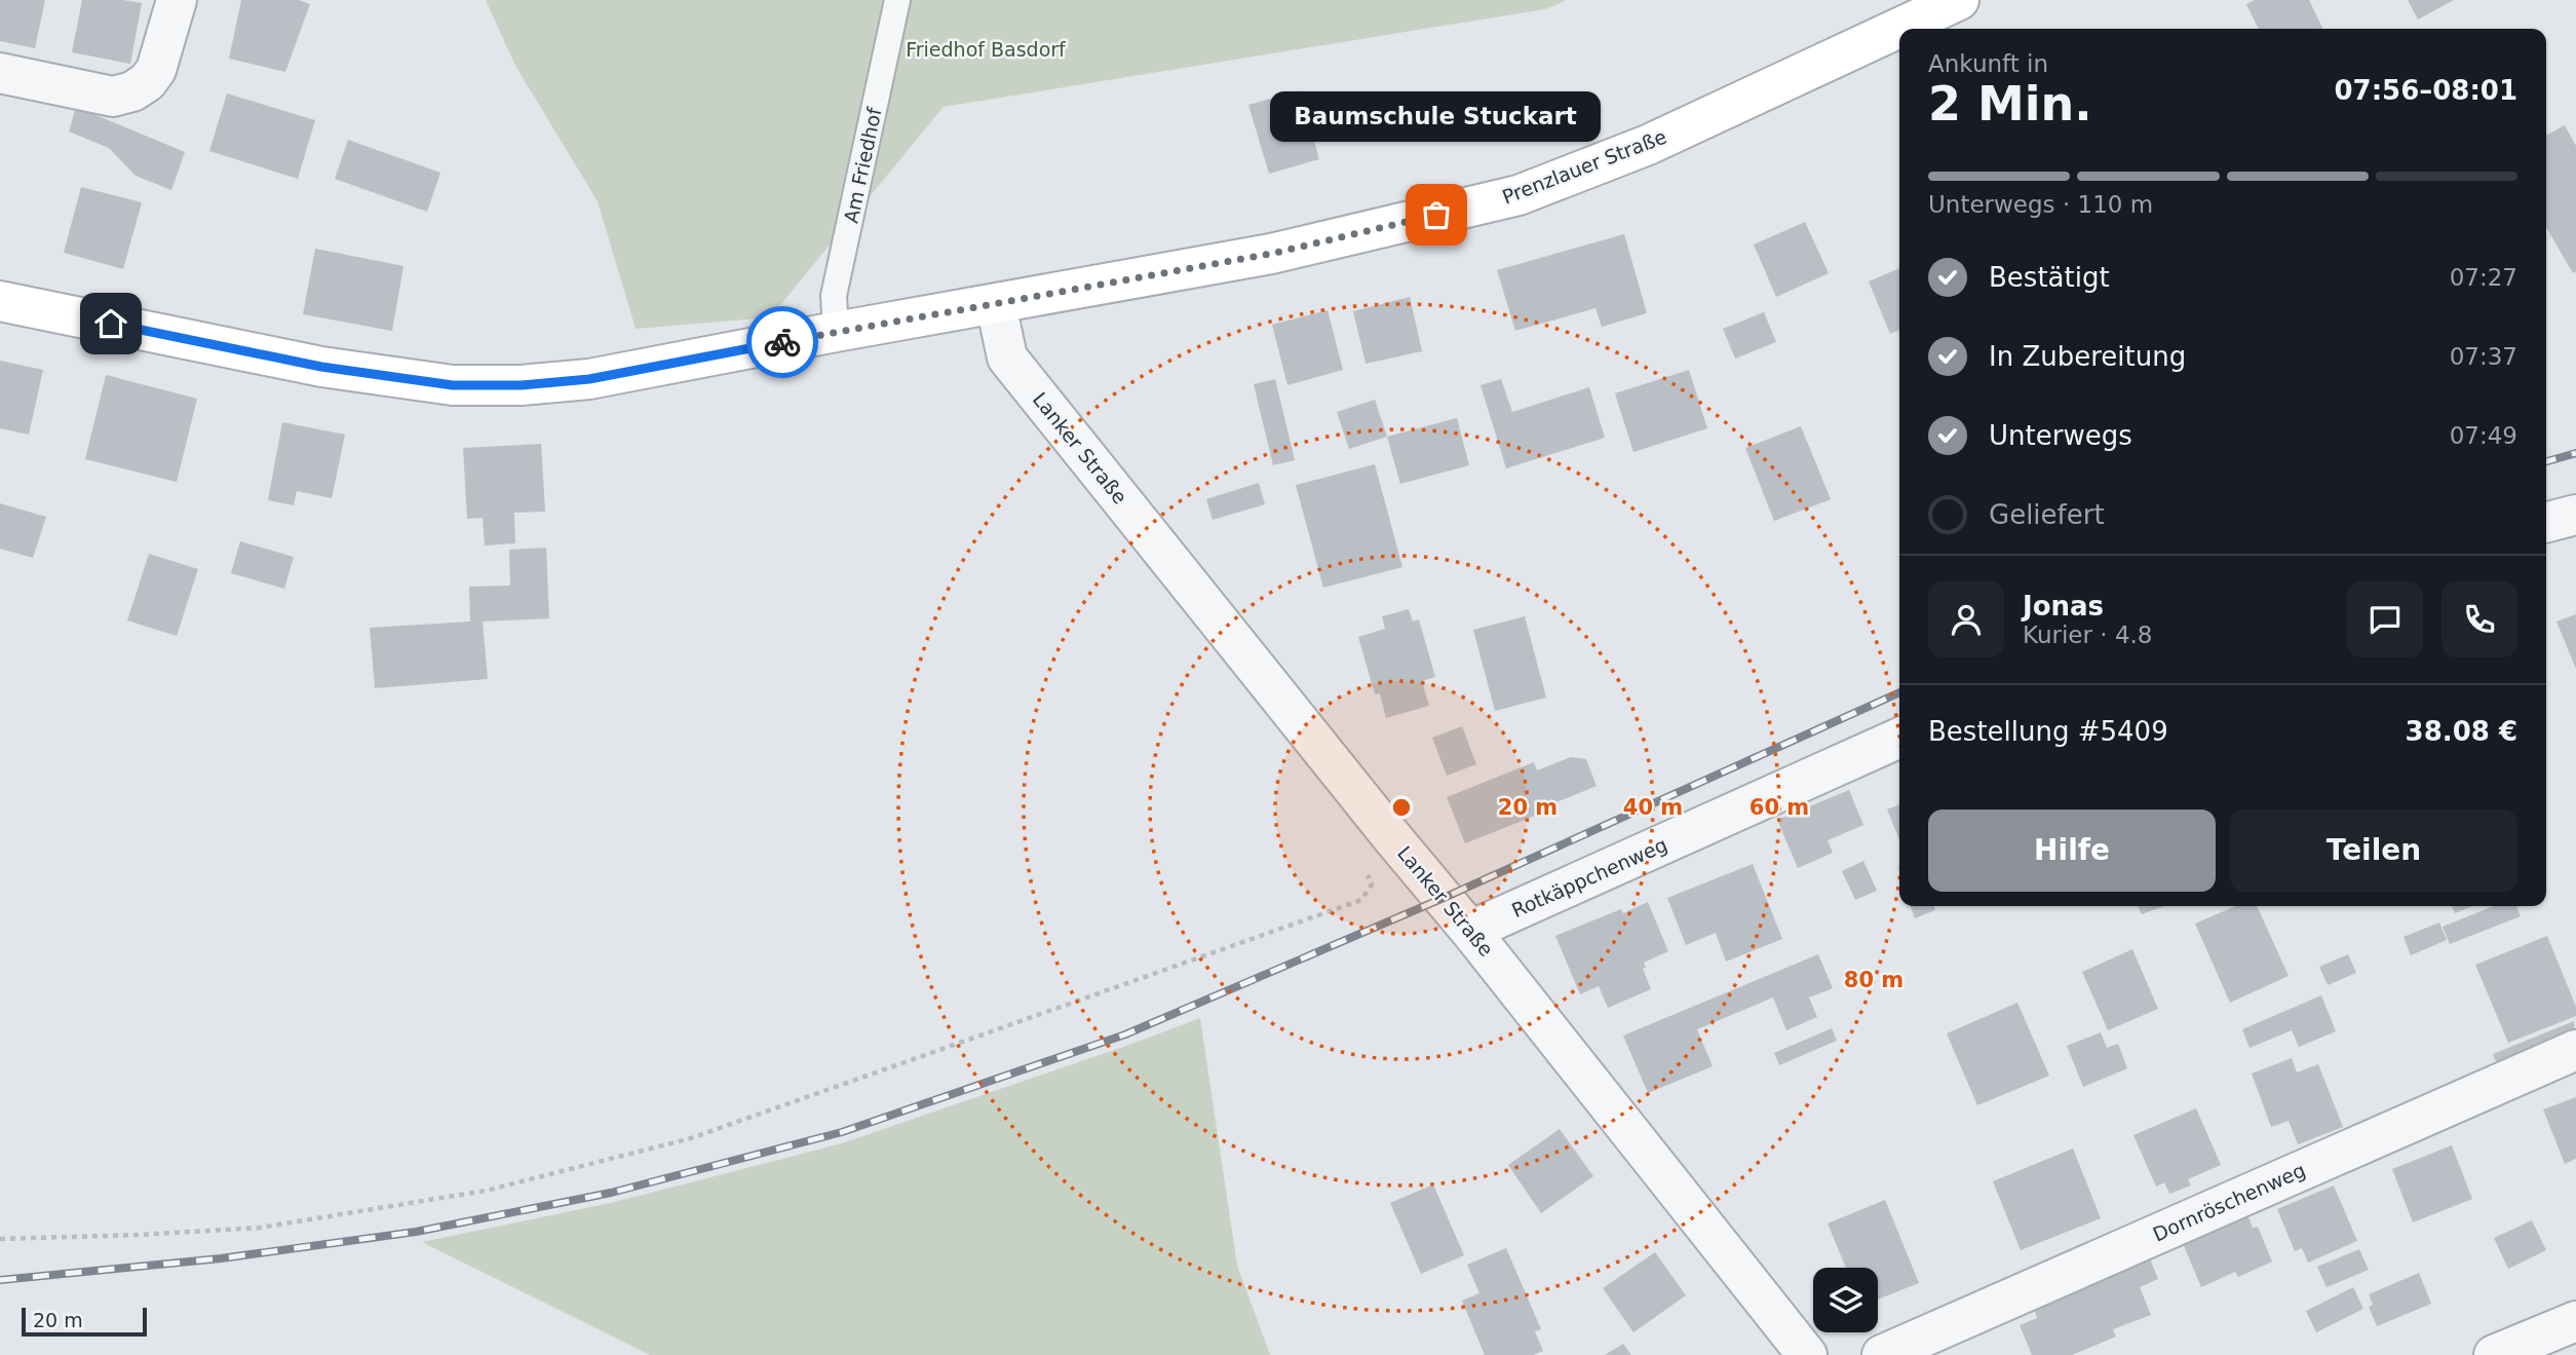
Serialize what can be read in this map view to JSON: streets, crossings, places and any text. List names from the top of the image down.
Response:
{
  "streets": {
    "main road": ["Prenzlauer Straße"],
    "street": ["Lanker Straße", "Rotkäppchenweg", "Dornröschenweg"],
    "lane": ["Am Friedhof"]
  },
  "crossings": [
    ["Am Friedhof", "Prenzlauer Straße"],
    ["Prenzlauer Straße", "Lanker Straße"],
    ["Lanker Straße", "Rotkäppchenweg"]
  ],
  "parks": ["Friedhof Basdorf"],
  "places": ["Baumschule Stuckart"],
  "scale_bar": "20 m",
  "page": {
    "heading": ["2 Min.", "Ankunft in", "07:56–08:01"],
    "panel": [
      "Jonas",
      "Kurier · 4.8",
      "Bestellung #5409",
      "38.08 €"
    ],
    "bubble": "Baumschule Stuckart",
    "bar": "Unterwegs · 110 m",
    "list": [
      ["Bestätigt", "07:27"],
      ["In Zubereitung", "07:37"],
      ["Unterwegs", "07:49"],
      "Geliefert"
    ],
    "buttons": ["Hilfe", "Teilen"],
    "scale": "20 m"
  },
  "rings": [
    "20 m",
    "40 m",
    "60 m",
    "80 m"
  ]
}
